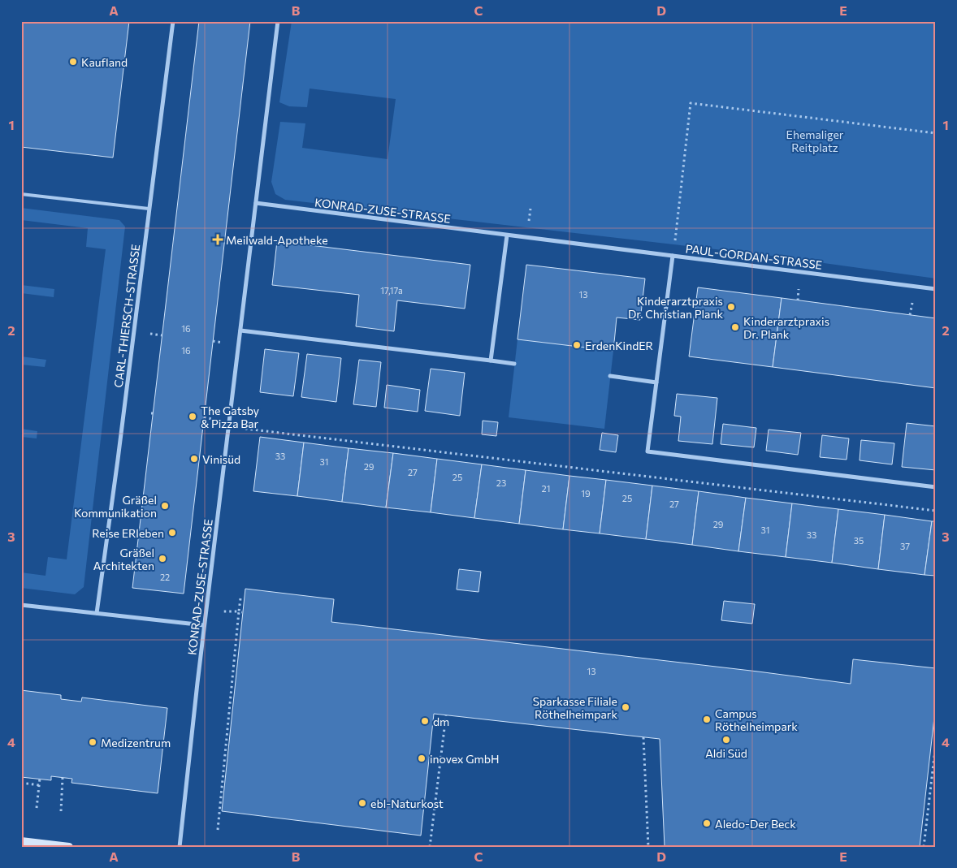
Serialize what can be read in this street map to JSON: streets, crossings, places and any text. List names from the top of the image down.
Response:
{
  "streets": {
    "street": ["KONRAD-ZUSE-STRASSE", "PAUL-GORDAN-STRASSE", "CARL-THIERSCH-STRASSE"]
  },
  "crossings": [
    ["KONRAD-ZUSE-STRASSE", "PAUL-GORDAN-STRASSE"]
  ],
  "parks": ["Ehemaliger Reitplatz"],
  "places": {
    "other": [
      "Kaufland",
      "Kinderarztpraxis Dr. Christian Plank",
      "Kinderarztpraxis Dr. Plank",
      "ErdenKindER",
      "The Gatsby & Pizza Bar",
      "Vinisüd",
      "Gräßel Kommunikation",
      "Reise ERleben",
      "Gräßel Architekten",
      "Sparkasse Filiale Röthelheimpark",
      "Campus Röthelheimpark",
      "dm",
      "Aldi Süd",
      "Medizentrum",
      "inovex GmbH",
      "ebl-Naturkost",
      "Aledo-Der Beck"
    ],
    "health": ["Meilwald-Apotheke"]
  },
  "house_numbers": [
    "17,17a",
    "13",
    "16",
    "16",
    "33",
    "31",
    "29",
    "27",
    "25",
    "23",
    "21",
    "19",
    "25",
    "27",
    "29",
    "31",
    "33",
    "35",
    "37",
    "22",
    "13"
  ],
  "grid": {
    "columns": [
      "A",
      "B",
      "C",
      "D",
      "E"
    ],
    "rows": [
      "1",
      "2",
      "3",
      "4"
    ]
  }
}
